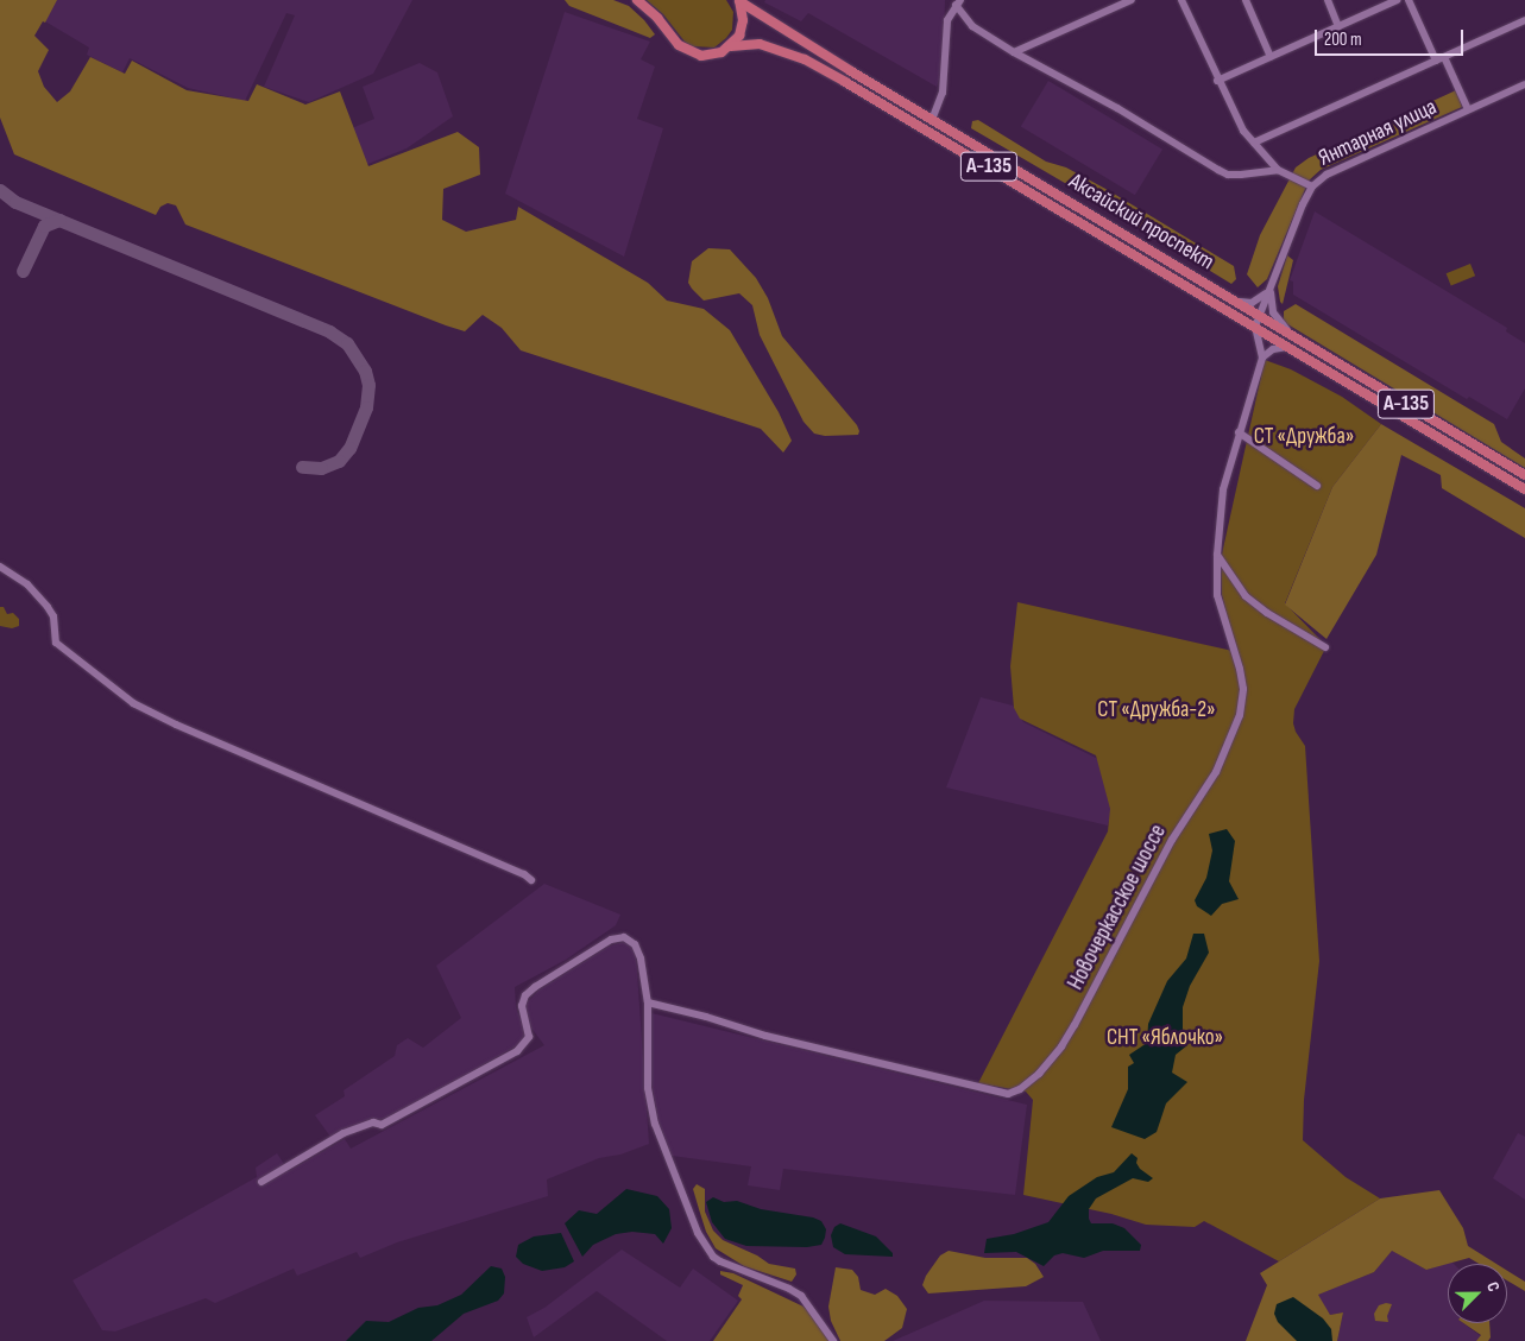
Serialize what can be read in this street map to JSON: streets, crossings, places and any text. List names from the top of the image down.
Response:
{
  "streets": {
    "main road": ["А-135", "Аксайский проспект"],
    "street": ["Янтарная улица", "Новочеркасское шоссе"]
  },
  "crossings": [
    ["Янтарная улица", "Аксайский проспект"]
  ],
  "parks": ["СТ «Дружба»", "СТ «Дружба-2»", "СНТ «Яблочко»"],
  "scale_bar": "200 m",
  "north": "top right"
}
